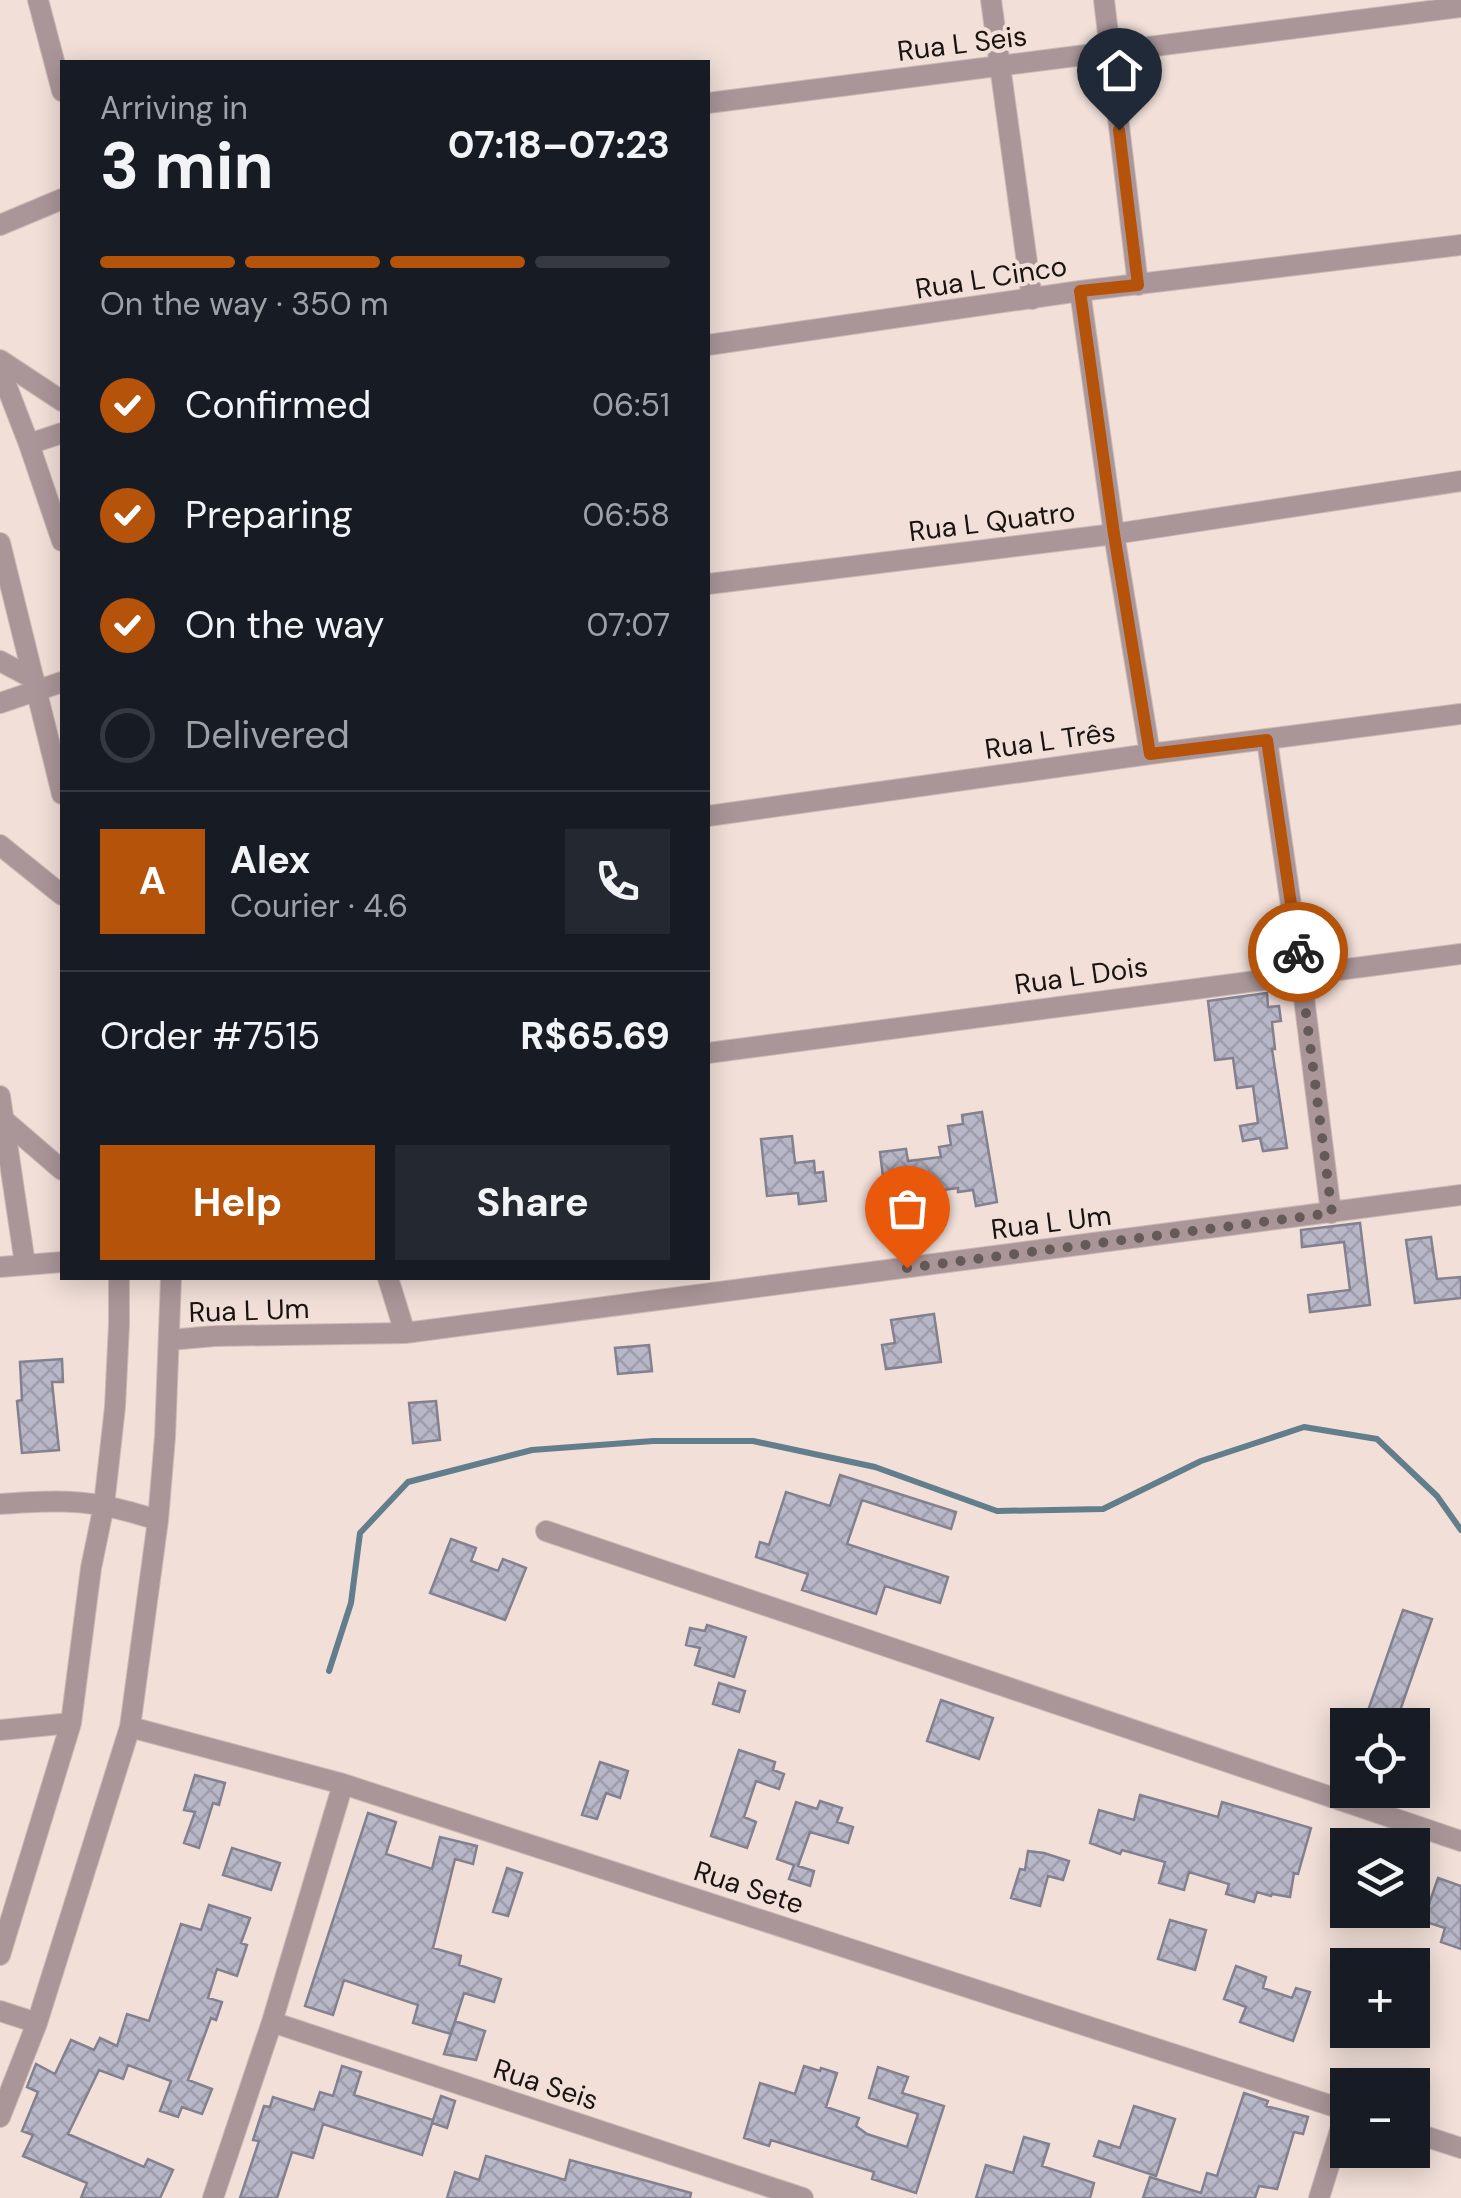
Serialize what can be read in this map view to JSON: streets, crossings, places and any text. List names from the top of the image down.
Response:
{
  "streets": {
    "street": [
      "Rua L Seis",
      "Rua L Cinco",
      "Rua L Quatro",
      "Rua L Três",
      "Rua L Dois",
      "Rua L Um",
      "Rua Sete",
      "Rua Seis"
    ]
  },
  "page": {
    "heading": ["3 min", "Arriving in", "07:18–07:23"],
    "panel": [
      "Alex",
      "Courier · 4.6",
      "Order #7515",
      "R$65.69"
    ],
    "bar": "On the way · 350 m",
    "list": [
      ["Confirmed", "06:51"],
      ["Preparing", "06:58"],
      ["On the way", "07:07"],
      "Delivered"
    ],
    "round": "A",
    "buttons": ["Help", "Share"],
    "map_buttons": ["+", "−"]
  }
}
